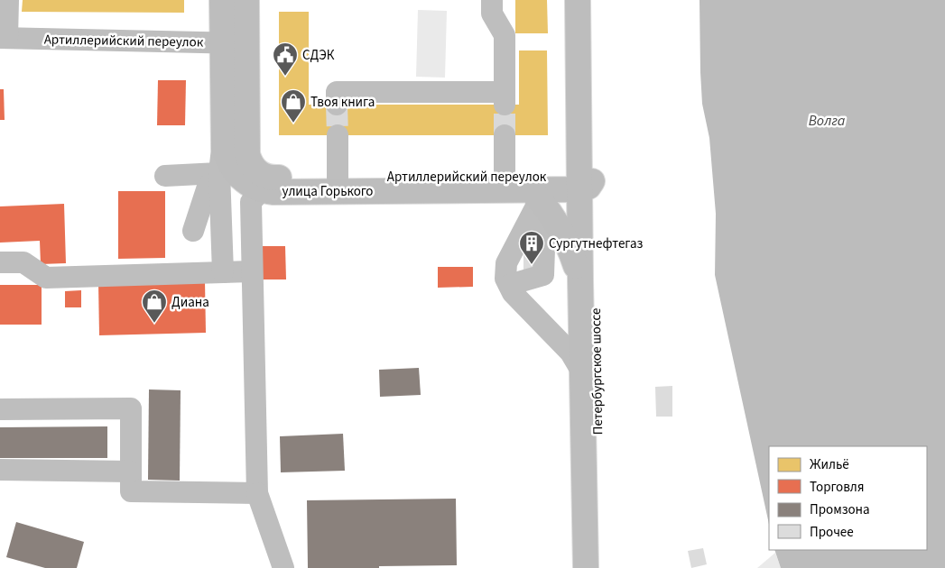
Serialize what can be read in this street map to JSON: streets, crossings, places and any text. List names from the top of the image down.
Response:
{
  "streets": {
    "main road": ["Артиллерийский переулок", "улица Горького", "Петербургское шоссе"]
  },
  "crossings": [
    ["Артиллерийский переулок", "улица Горького"],
    ["Артиллерийский переулок", "Петербургское шоссе"],
    ["улица Горького", "Петербургское шоссе"]
  ],
  "water": ["Волга"],
  "places": {
    "public building": ["СДЭК"],
    "shop": ["Твоя книга", "Диана"],
    "building": ["Сургутнефтегаз"]
  },
  "legend": [
    "Жильё",
    "Торговля",
    "Промзона",
    "Прочее"
  ]
}
